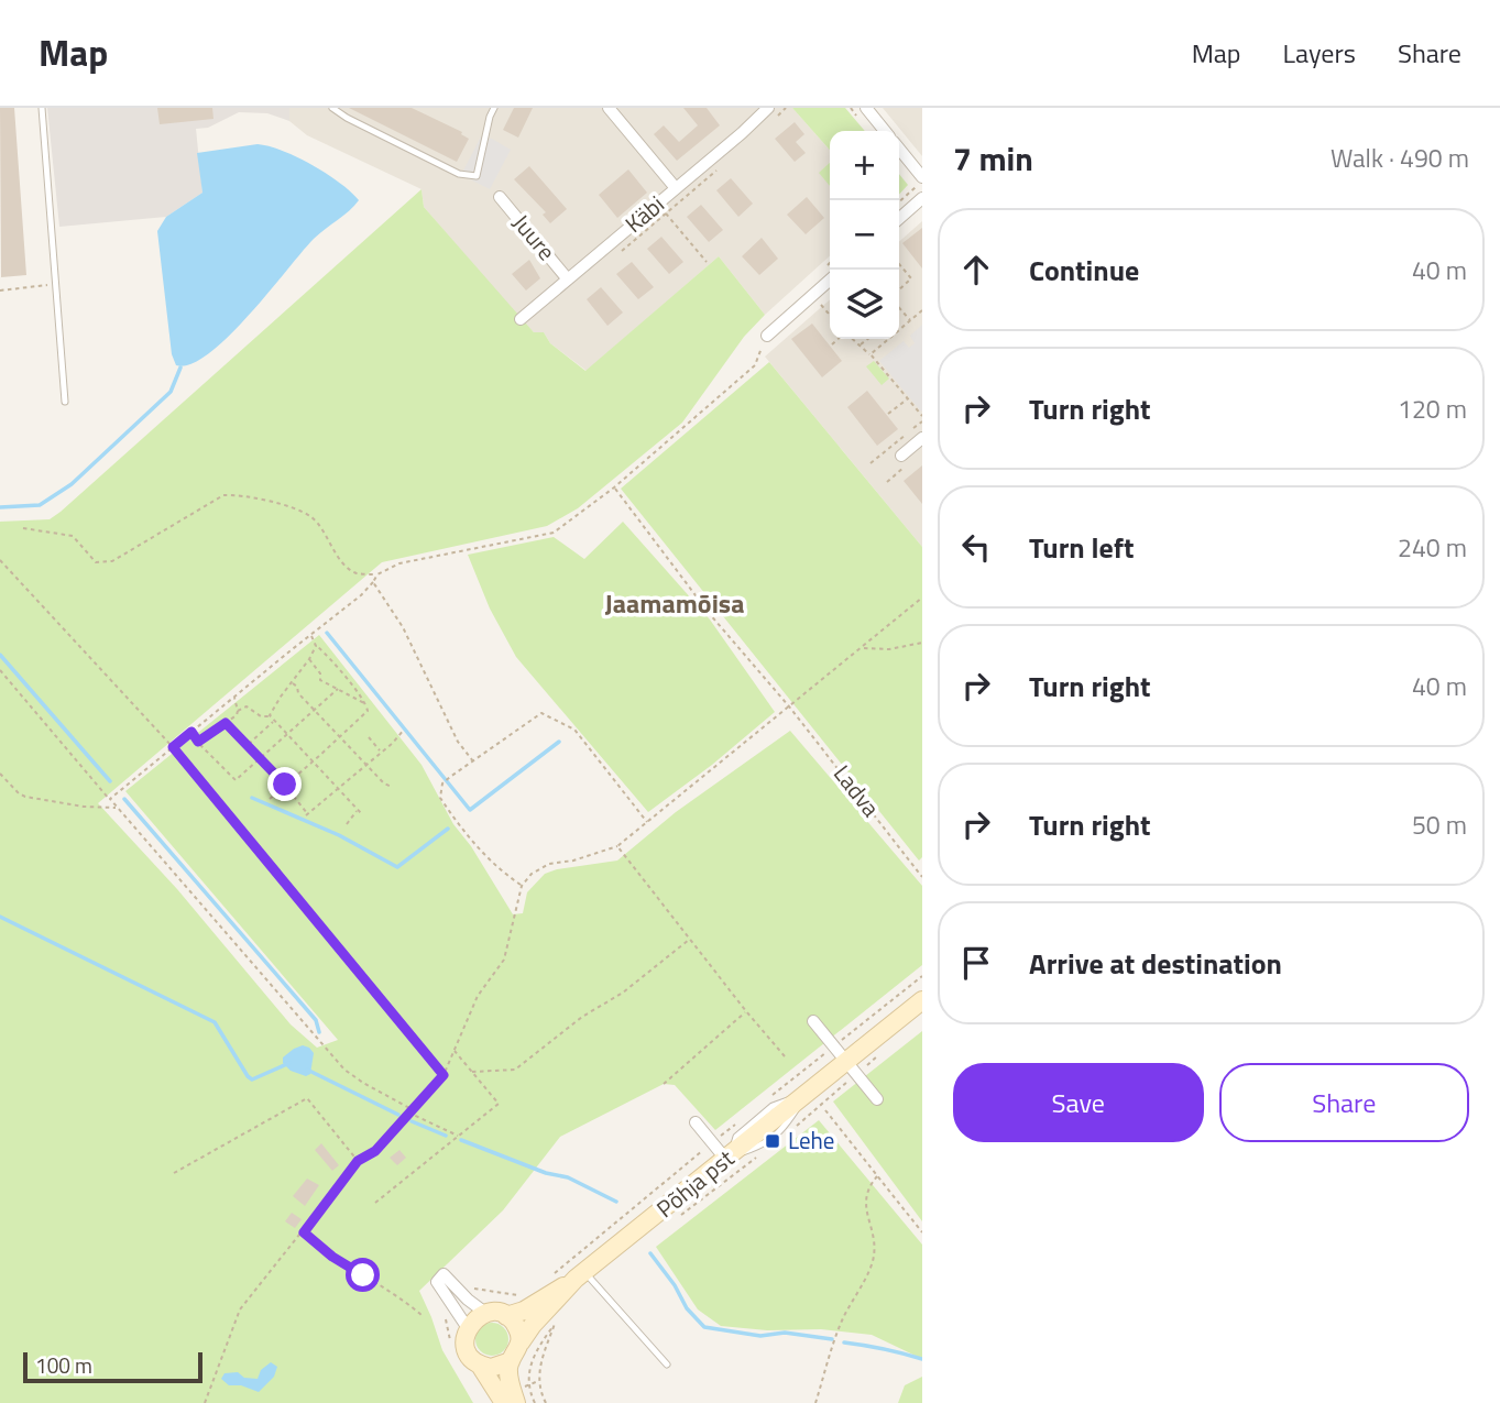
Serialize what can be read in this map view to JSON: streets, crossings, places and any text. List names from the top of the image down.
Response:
{
  "streets": {
    "street": ["Käbi", "Juure", "Põhja pst"],
    "path": ["Ladva"]
  },
  "crossings": [
    ["Käbi", "Juure"]
  ],
  "districts": ["Jaamamõisa"],
  "places": {
    "transit": ["Lehe"]
  },
  "scale_bar": "100 m",
  "page": {
    "header": "Map",
    "nav": ["Map", "Layers", "Share"],
    "heading": ["7 min", "Walk · 490 m"],
    "map_buttons": ["+", "−"],
    "list": [
      ["Continue", "40 m"],
      ["Turn right", "120 m"],
      ["Turn left", "240 m"],
      ["Turn right", "40 m"],
      ["Turn right", "50 m"],
      "Arrive at destination"
    ],
    "buttons": ["Save", "Share"],
    "scale": "100 m"
  }
}
